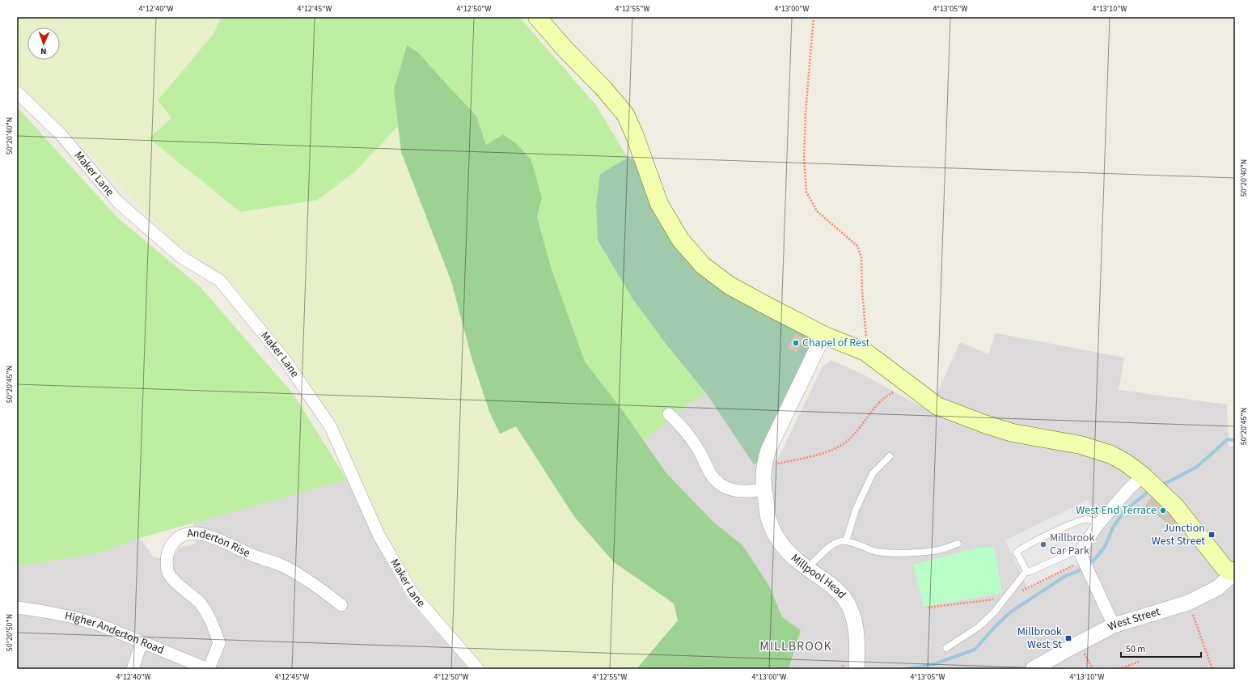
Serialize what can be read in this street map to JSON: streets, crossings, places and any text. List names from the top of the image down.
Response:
{
  "streets": {
    "street": [
      "Maker Lane",
      "Anderton Rise",
      "Millpool Head",
      "West Street",
      "Higher Anderton Road"
    ]
  },
  "crossings": [
    ["Anderton Rise", "Higher Anderton Road"]
  ],
  "districts": ["MILLBROOK"],
  "places": {
    "other": ["Chapel of Rest", "West End Terrace", "Millbrook Car Park"],
    "transit": ["Junction West Street", "Millbrook West St"]
  },
  "scale_bar": "50 m",
  "north": "bottom",
  "coordinates": [
    "4°12'40\"W",
    "4°12'45\"W",
    "4°12'50\"W",
    "4°12'55\"W",
    "4°13'00\"W",
    "4°13'05\"W",
    "4°13'10\"W",
    "50°20'40\"N",
    "50°20'45\"N",
    "50°20'50\"N"
  ]
}
